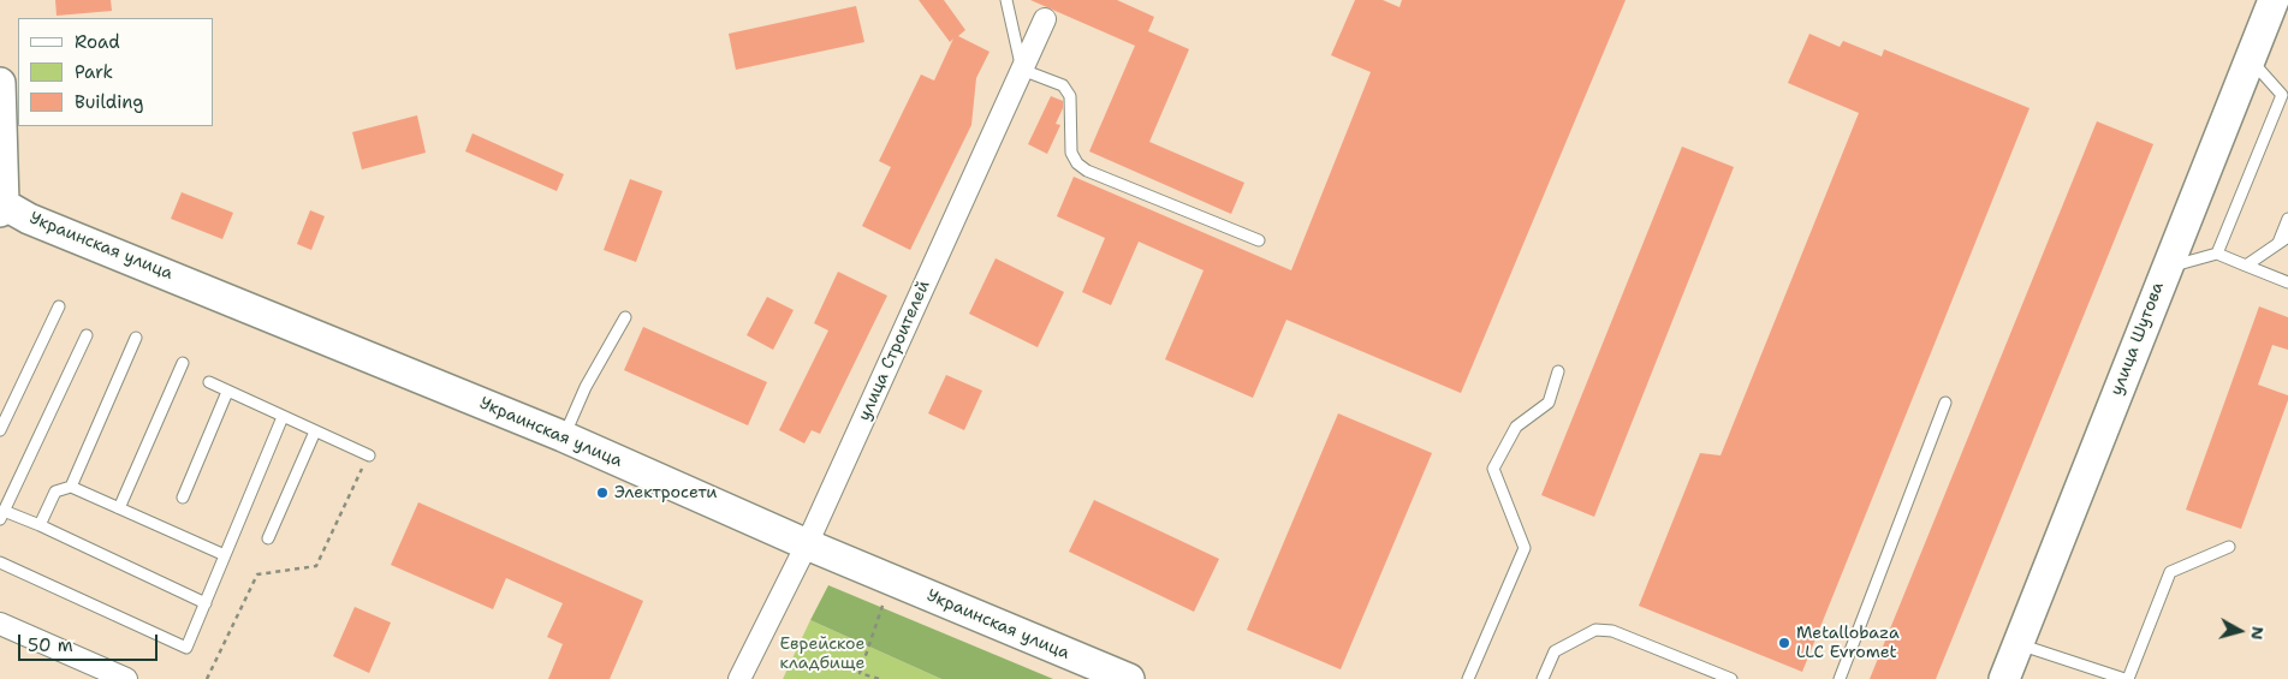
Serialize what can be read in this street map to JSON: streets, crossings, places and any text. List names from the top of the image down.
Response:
{
  "streets": {
    "street": ["Украинская улица", "улица Шутова", "улица Строителей"]
  },
  "crossings": [
    ["Украинская улица", "улица Строителей"]
  ],
  "parks": ["Еврейское кладбище"],
  "places": ["Электросети", "Metallobaza LLC Evromet"],
  "legend": ["Road", "Park", "Building"],
  "scale_bar": "50 m",
  "north": "right"
}
